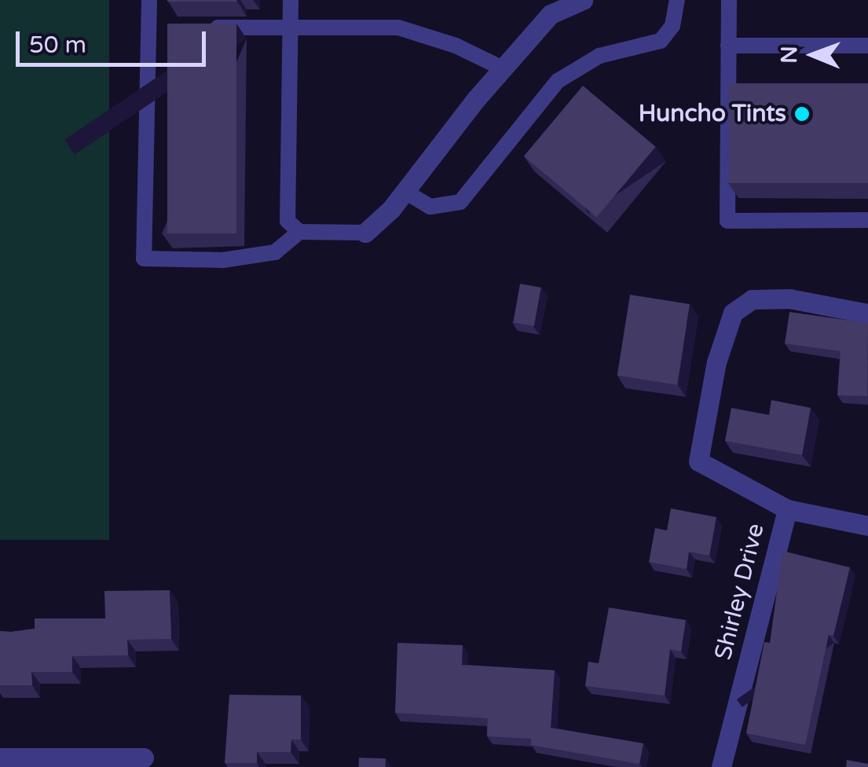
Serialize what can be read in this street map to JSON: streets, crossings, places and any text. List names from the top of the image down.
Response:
{
  "streets": {
    "street": ["Shirley Drive"]
  },
  "places": ["Huncho Tints"],
  "scale_bar": "50 m",
  "north": "left"
}
